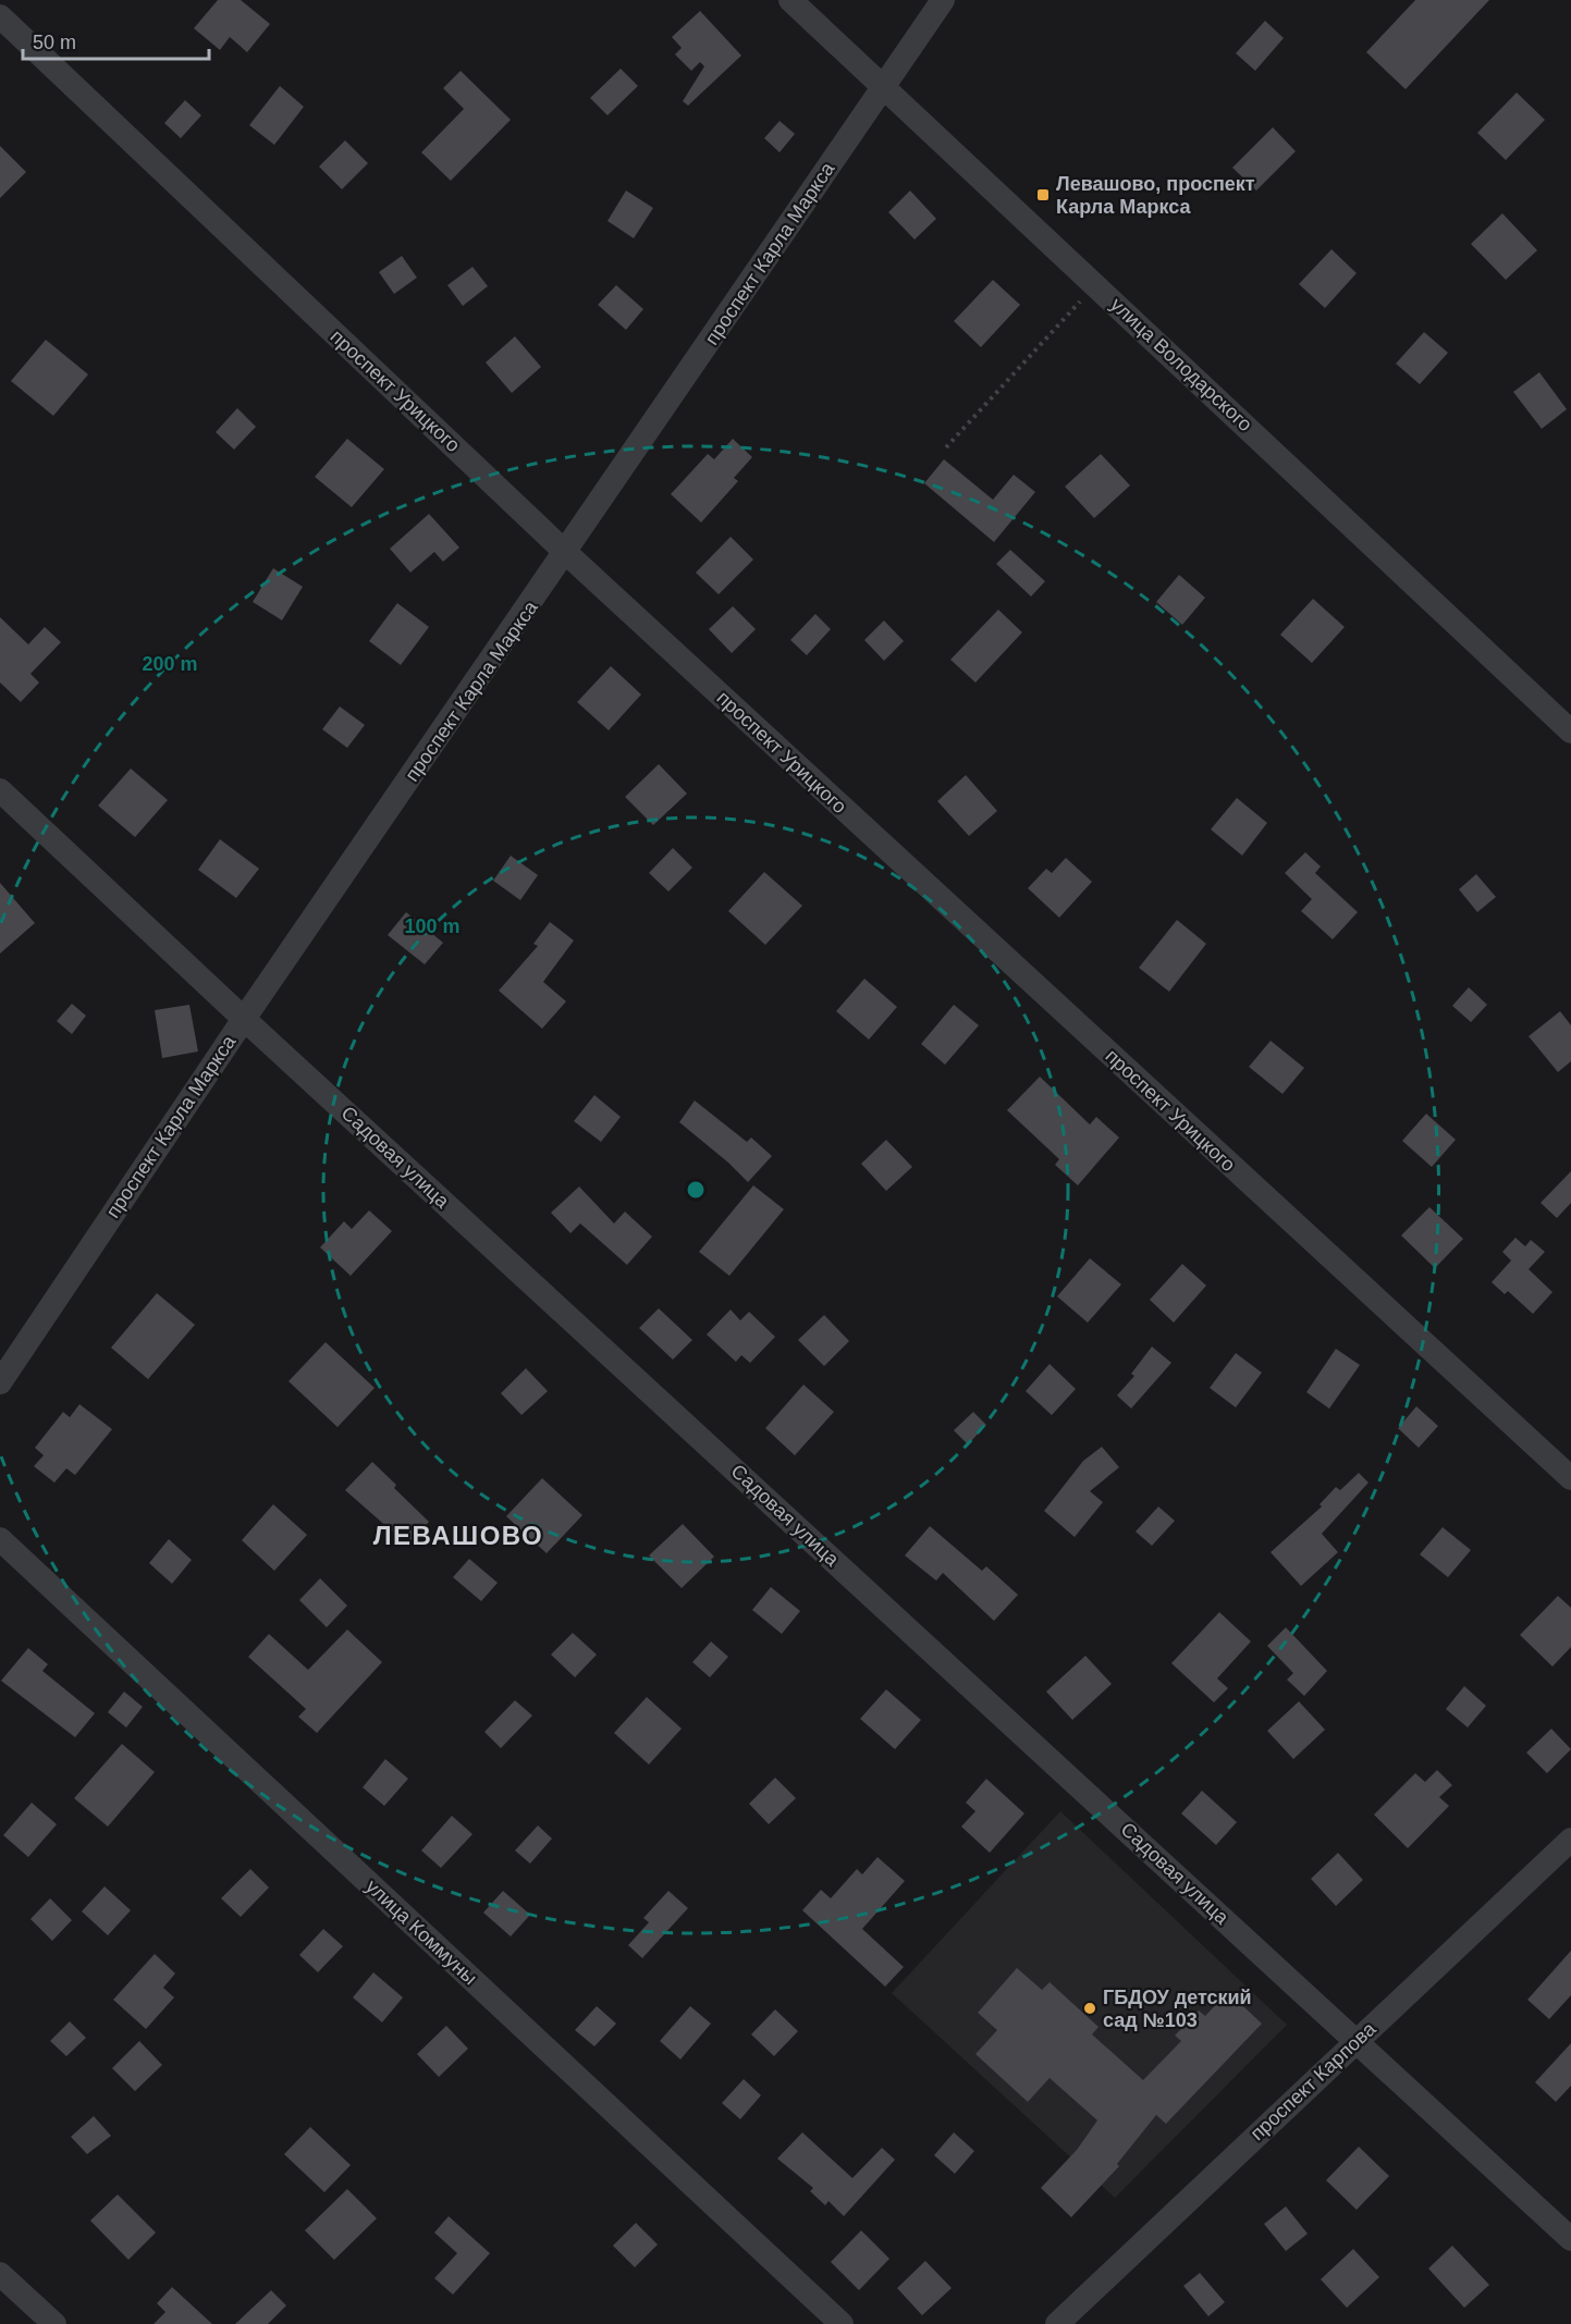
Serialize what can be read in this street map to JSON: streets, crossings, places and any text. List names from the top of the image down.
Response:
{
  "streets": {
    "street": [
      "проспект Карла Маркса",
      "улица Володарского",
      "проспект Урицкого",
      "Садовая улица",
      "улица Коммуны",
      "проспект Карпова"
    ]
  },
  "crossings": [
    ["проспект Карла Маркса", "улица Володарского"],
    ["проспект Карла Маркса", "проспект Урицкого"],
    ["проспект Карла Маркса", "Садовая улица"],
    ["Садовая улица", "проспект Карпова"]
  ],
  "districts": ["ЛЕВАШОВО"],
  "places": {
    "transit": ["Левашово, проспект Карла Маркса"],
    "other": ["ГБДОУ детский сад №103"]
  },
  "scale_bar": "50 m",
  "rings": ["200 m", "100 m"]
}
